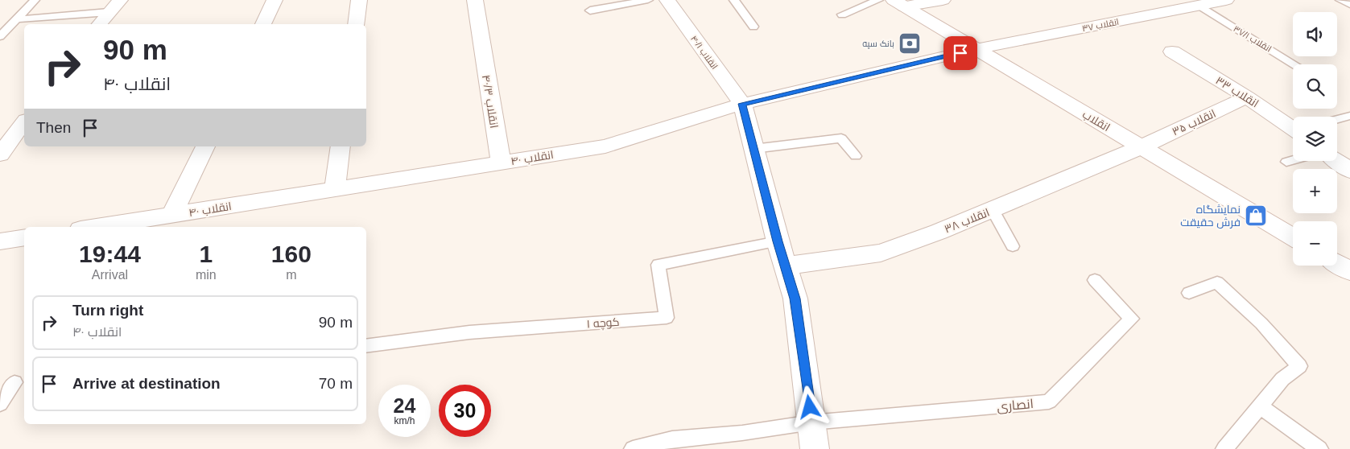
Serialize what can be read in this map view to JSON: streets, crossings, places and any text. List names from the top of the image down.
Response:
{
  "streets": {
    "street": [
      "انقلاب ۳۷",
      "انقلاب ۴۰/۱",
      "انقلاب ۳۳",
      "انقلاب ۴۰/۳",
      "انقلاب",
      "انقلاب ۳۵",
      "انقلاب ۴۰",
      "انقلاب ۳۸"
    ],
    "lane": ["انقلاب ۳۷/۱", "کوچه ۱", "انصاری"]
  },
  "crossings": [
    ["انقلاب ۳۷", "انقلاب ۳۷/۱"],
    ["انقلاب ۳۷", "انقلاب"],
    ["انقلاب ۳۷", "انقلاب ۴۰"],
    ["انقلاب ۴۰/۱", "انقلاب ۴۰"],
    ["انقلاب ۳۳", "انقلاب ۳۵"],
    ["انقلاب ۴۰/۳", "انقلاب ۴۰"],
    ["انقلاب", "انقلاب ۳۵"],
    ["انقلاب", "انقلاب ۴۰"],
    ["انقلاب", "انقلاب ۳۸"],
    ["انقلاب ۳۵", "انقلاب ۳۸"]
  ],
  "places": {
    "bank": ["بانک سپه"],
    "shop": ["نمایشگاه فرش حقیقت"]
  },
  "page": {
    "map_buttons": ["+", "−"],
    "turn": ["90 m", "انقلاب ۴۰"],
    "then": "Then",
    "eta": [
      "19:44",
      "Arrival",
      "1",
      "min",
      "160",
      "m"
    ],
    "list": [
      {
        "name": "Turn right",
        "note": "انقلاب ۴۰",
        "value": "90 m"
      },
      {
        "name": "Arrive at destination",
        "value": "70 m"
      }
    ],
    "speed": "24 km/h",
    "limit": "30"
  }
}
